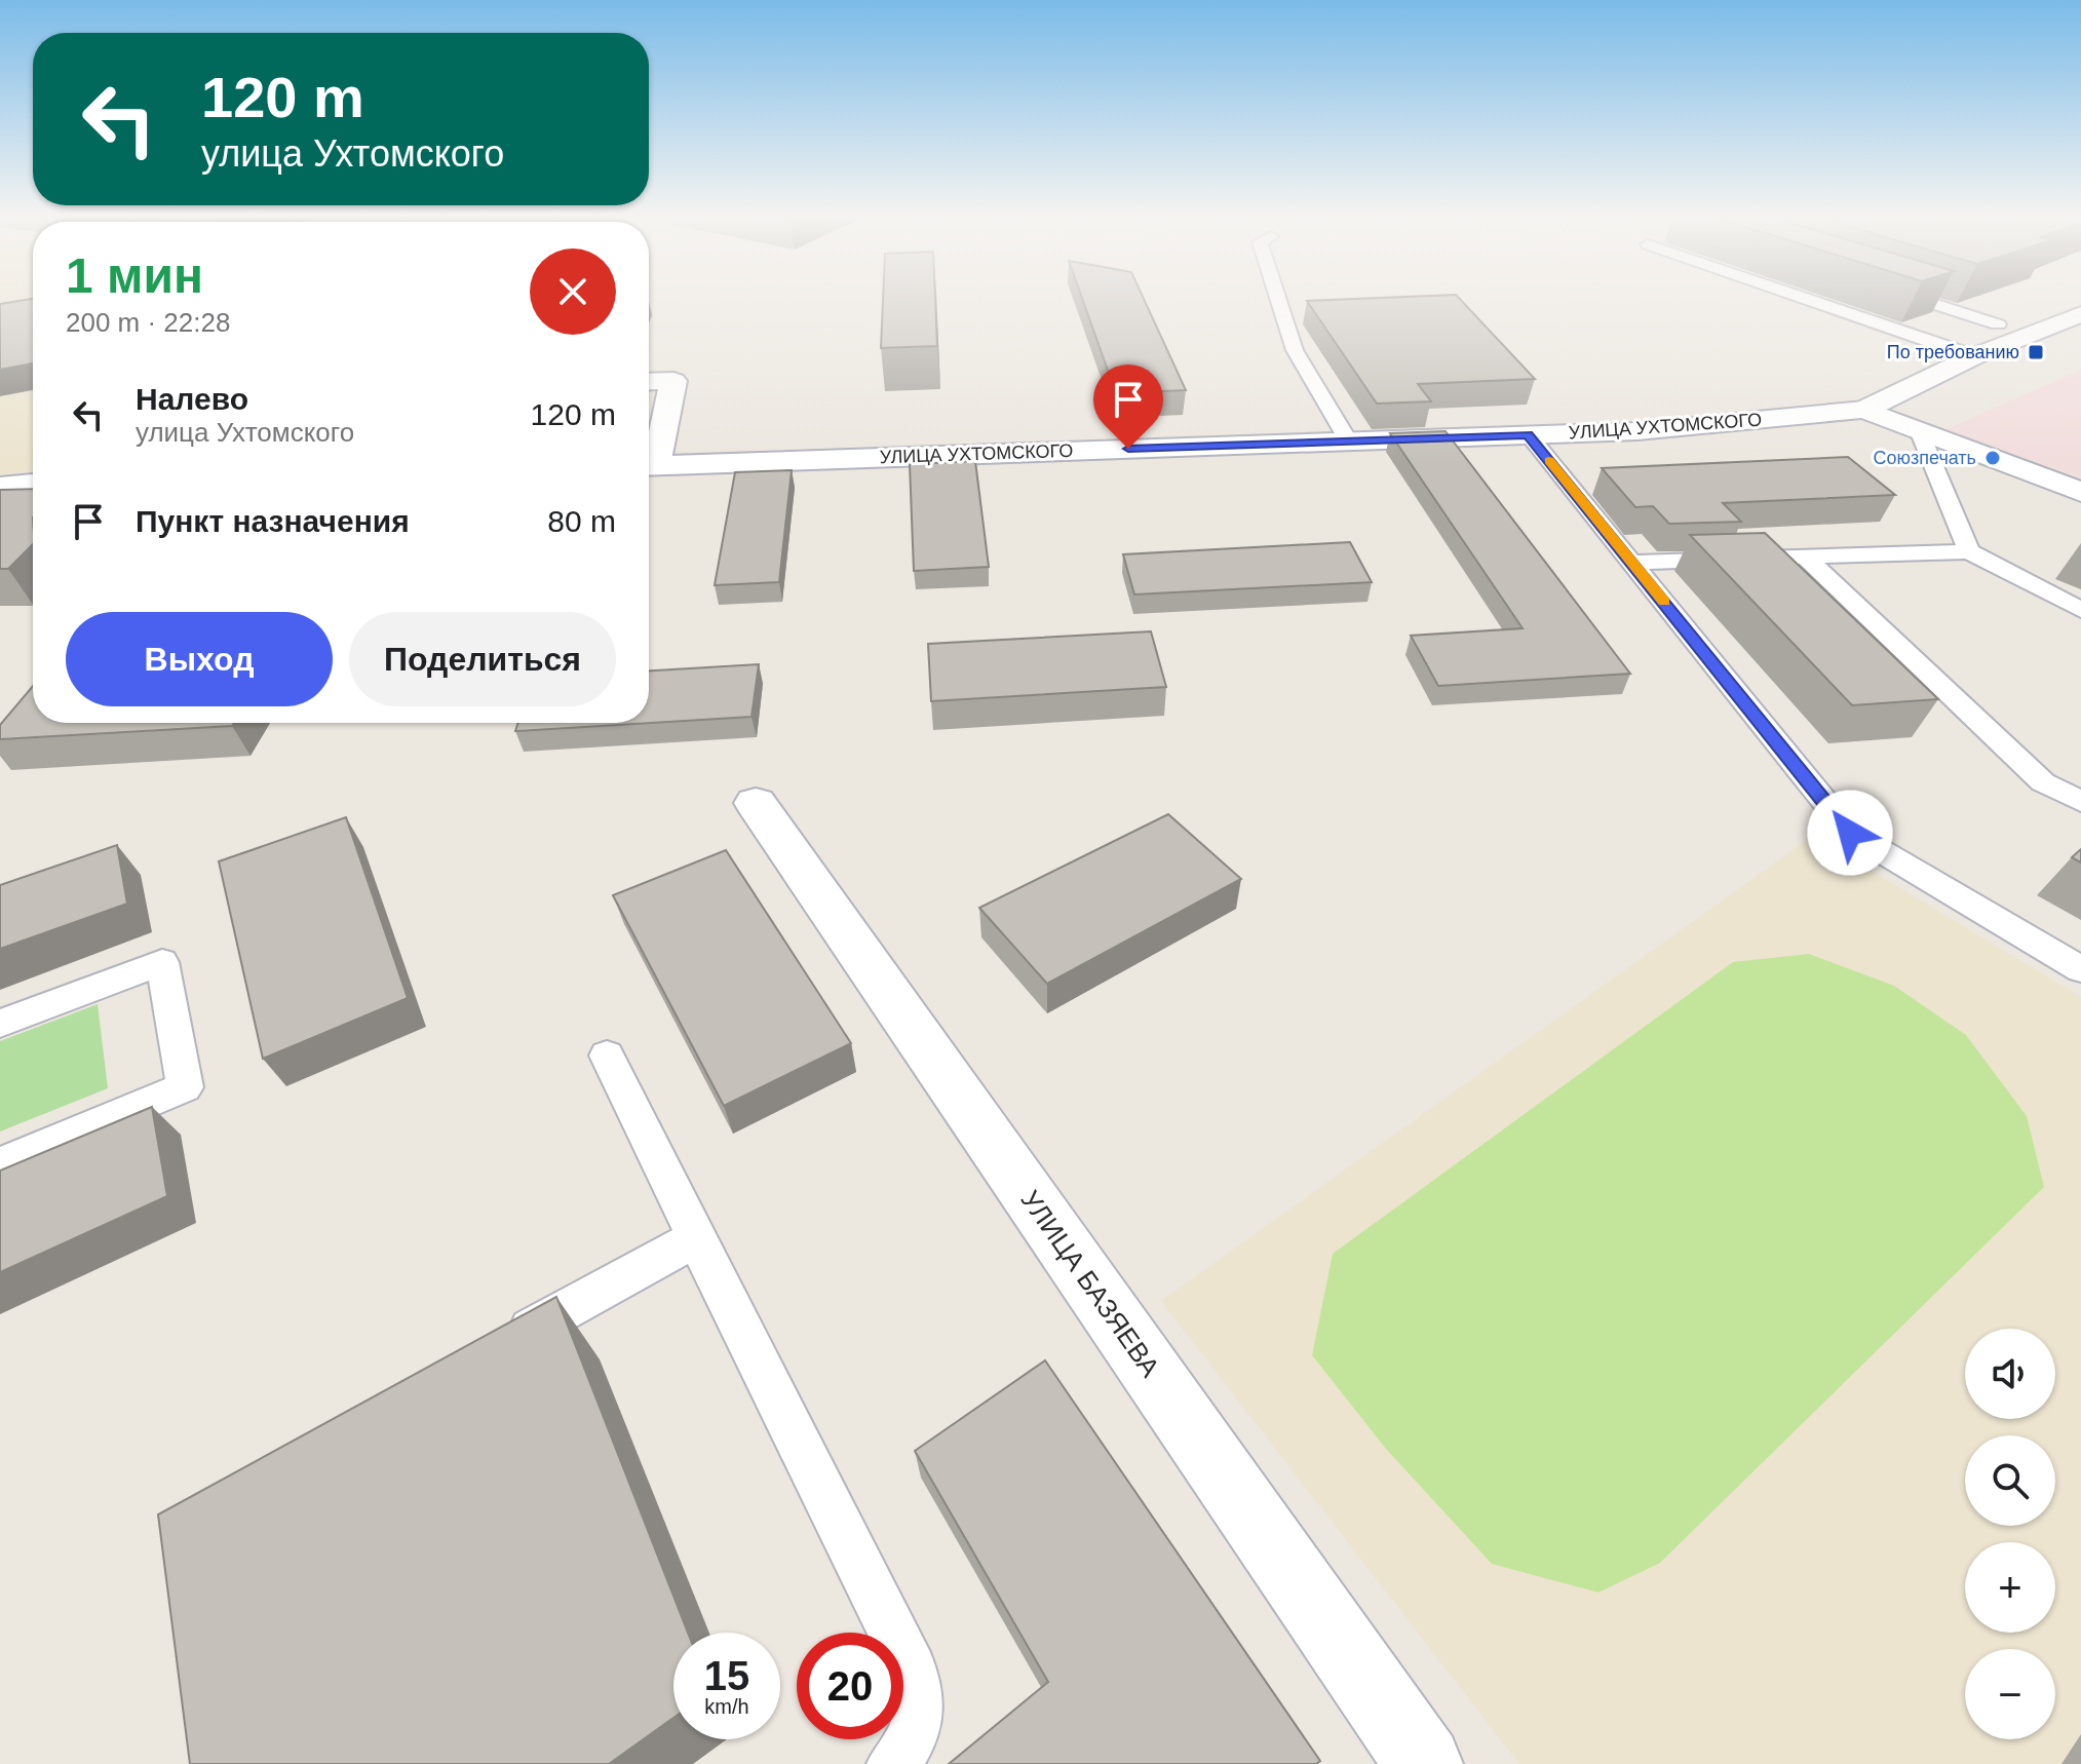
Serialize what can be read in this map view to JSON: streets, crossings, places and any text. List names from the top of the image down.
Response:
{
  "streets": {
    "street": ["УЛИЦА УХТОМСКОГО", "УЛИЦА БАЗЯЕВА"]
  },
  "places": {
    "transit": ["По требованию"],
    "other": ["Союзпечать"]
  },
  "page": {
    "turn": ["120 m", "улица Ухтомского"],
    "heading": ["1 мин", "200 m · 22:28"],
    "list": [
      {
        "name": "Налево",
        "note": "улица Ухтомского",
        "value": "120 m"
      },
      {
        "name": "Пункт назначения",
        "value": "80 m"
      }
    ],
    "buttons": ["Выход", "Поделиться"],
    "map_buttons": ["+", "−"],
    "speed": "15 km/h",
    "limit": "20"
  }
}
